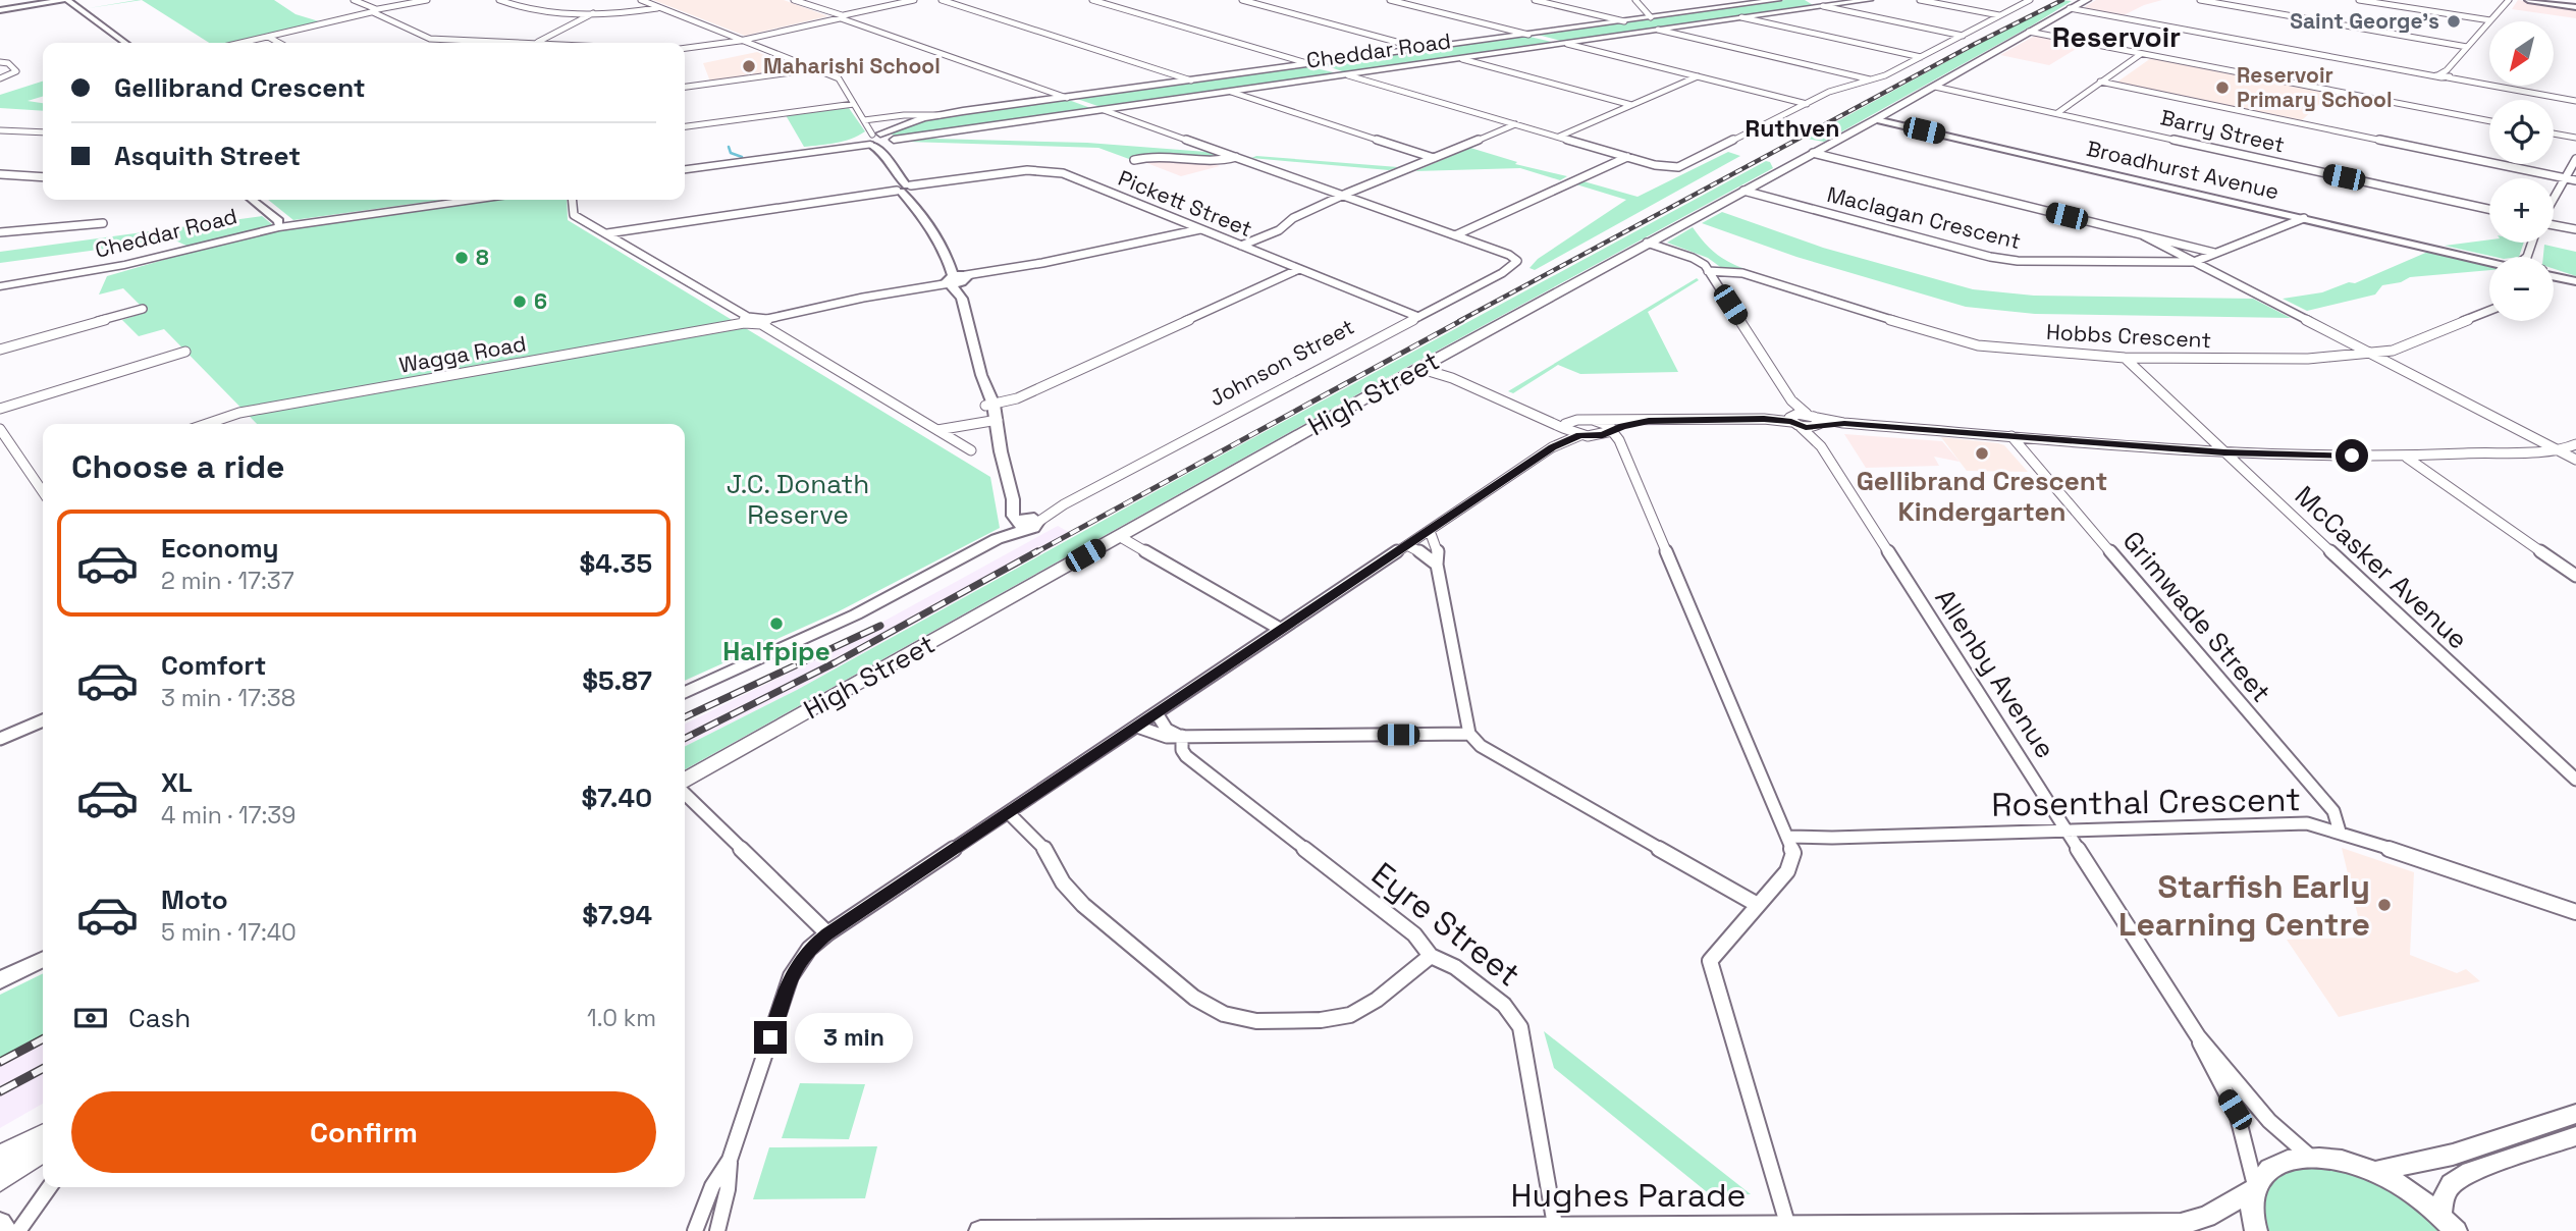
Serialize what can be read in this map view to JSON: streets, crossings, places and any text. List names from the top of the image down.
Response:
{
  "streets": {
    "main road": ["Cheddar Road", "High Street"],
    "street": [
      "Barry Street",
      "Broadhurst Avenue",
      "Pickett Street",
      "Maclagan Crescent",
      "Hobbs Crescent",
      "Wagga Road",
      "Johnson Street",
      "McCasker Avenue",
      "Grimwade Street",
      "Allenby Avenue",
      "Rosenthal Crescent",
      "Eyre Street",
      "Hughes Parade"
    ]
  },
  "crossings": [
    ["Barry Street", "High Street"],
    ["Broadhurst Avenue", "Maclagan Crescent"],
    ["Broadhurst Avenue", "High Street"],
    ["Pickett Street", "Johnson Street"],
    ["Maclagan Crescent", "High Street"],
    ["Hobbs Crescent", "McCasker Avenue"],
    ["Grimwade Street", "Rosenthal Crescent"],
    ["Allenby Avenue", "Rosenthal Crescent"],
    ["Allenby Avenue", "Hughes Parade"],
    ["Eyre Street", "Hughes Parade"]
  ],
  "districts": ["Reservoir", "Ruthven"],
  "parks": ["J.C. Donath Reserve"],
  "places": [
    "Saint George's",
    "Maharishi School",
    "Reservoir Primary School",
    "8",
    "6",
    "Gellibrand Crescent Kindergarten",
    "Halfpipe",
    "Starfish Early Learning Centre"
  ],
  "north": "bottom left",
  "page": {
    "map_buttons": ["+", "−"],
    "banner": ["Gellibrand Crescent", "Asquith Street"],
    "heading": "Choose a ride",
    "list": [
      {
        "name": "Economy",
        "note": "2 min · 17:37",
        "value": "$4.35"
      },
      {
        "name": "Comfort",
        "note": "3 min · 17:38",
        "value": "$5.87"
      },
      {
        "name": "XL",
        "note": "4 min · 17:39",
        "value": "$7.40"
      },
      {
        "name": "Moto",
        "note": "5 min · 17:40",
        "value": "$7.94"
      }
    ],
    "pay": ["Cash", "1.0 km"],
    "bubble": "3 min",
    "buttons": "Confirm"
  }
}
